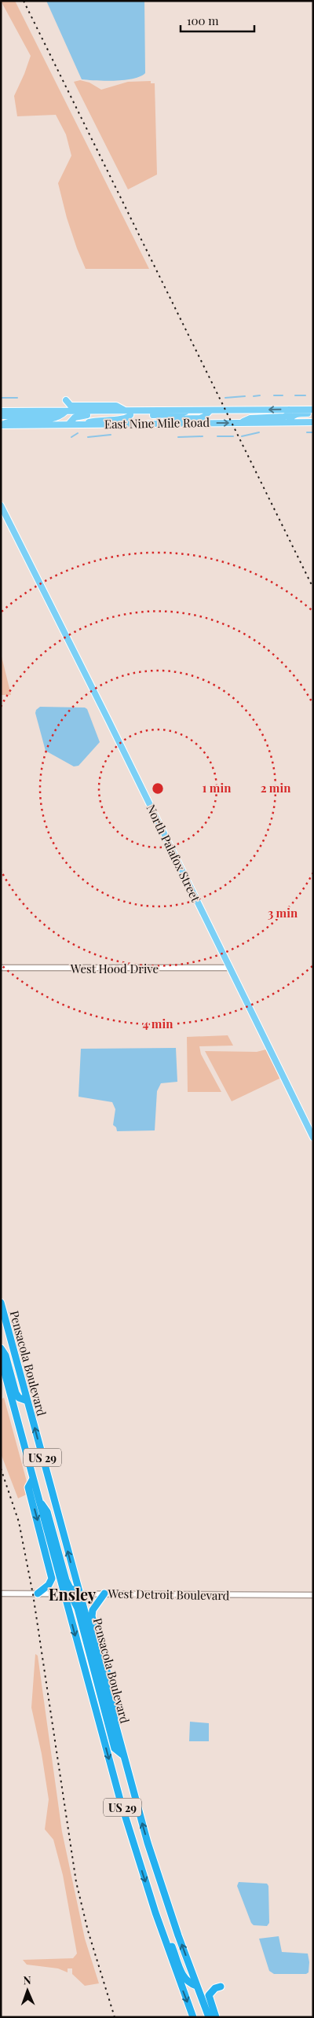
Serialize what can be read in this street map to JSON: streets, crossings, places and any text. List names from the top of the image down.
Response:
{
  "streets": {
    "highway": ["Pensacola Boulevard", "US 29"],
    "main road": ["East Nine Mile Road", "North Palafox Street"],
    "street": ["West Hood Drive", "West Detroit Boulevard"]
  },
  "crossings": [
    ["North Palafox Street", "West Hood Drive"],
    ["Pensacola Boulevard", "West Detroit Boulevard"],
    ["US 29", "West Detroit Boulevard"]
  ],
  "districts": ["Ensley"],
  "scale_bar": "100 m",
  "north": "top",
  "rings": [
    "1 min",
    "2 min",
    "3 min",
    "4 min"
  ]
}
